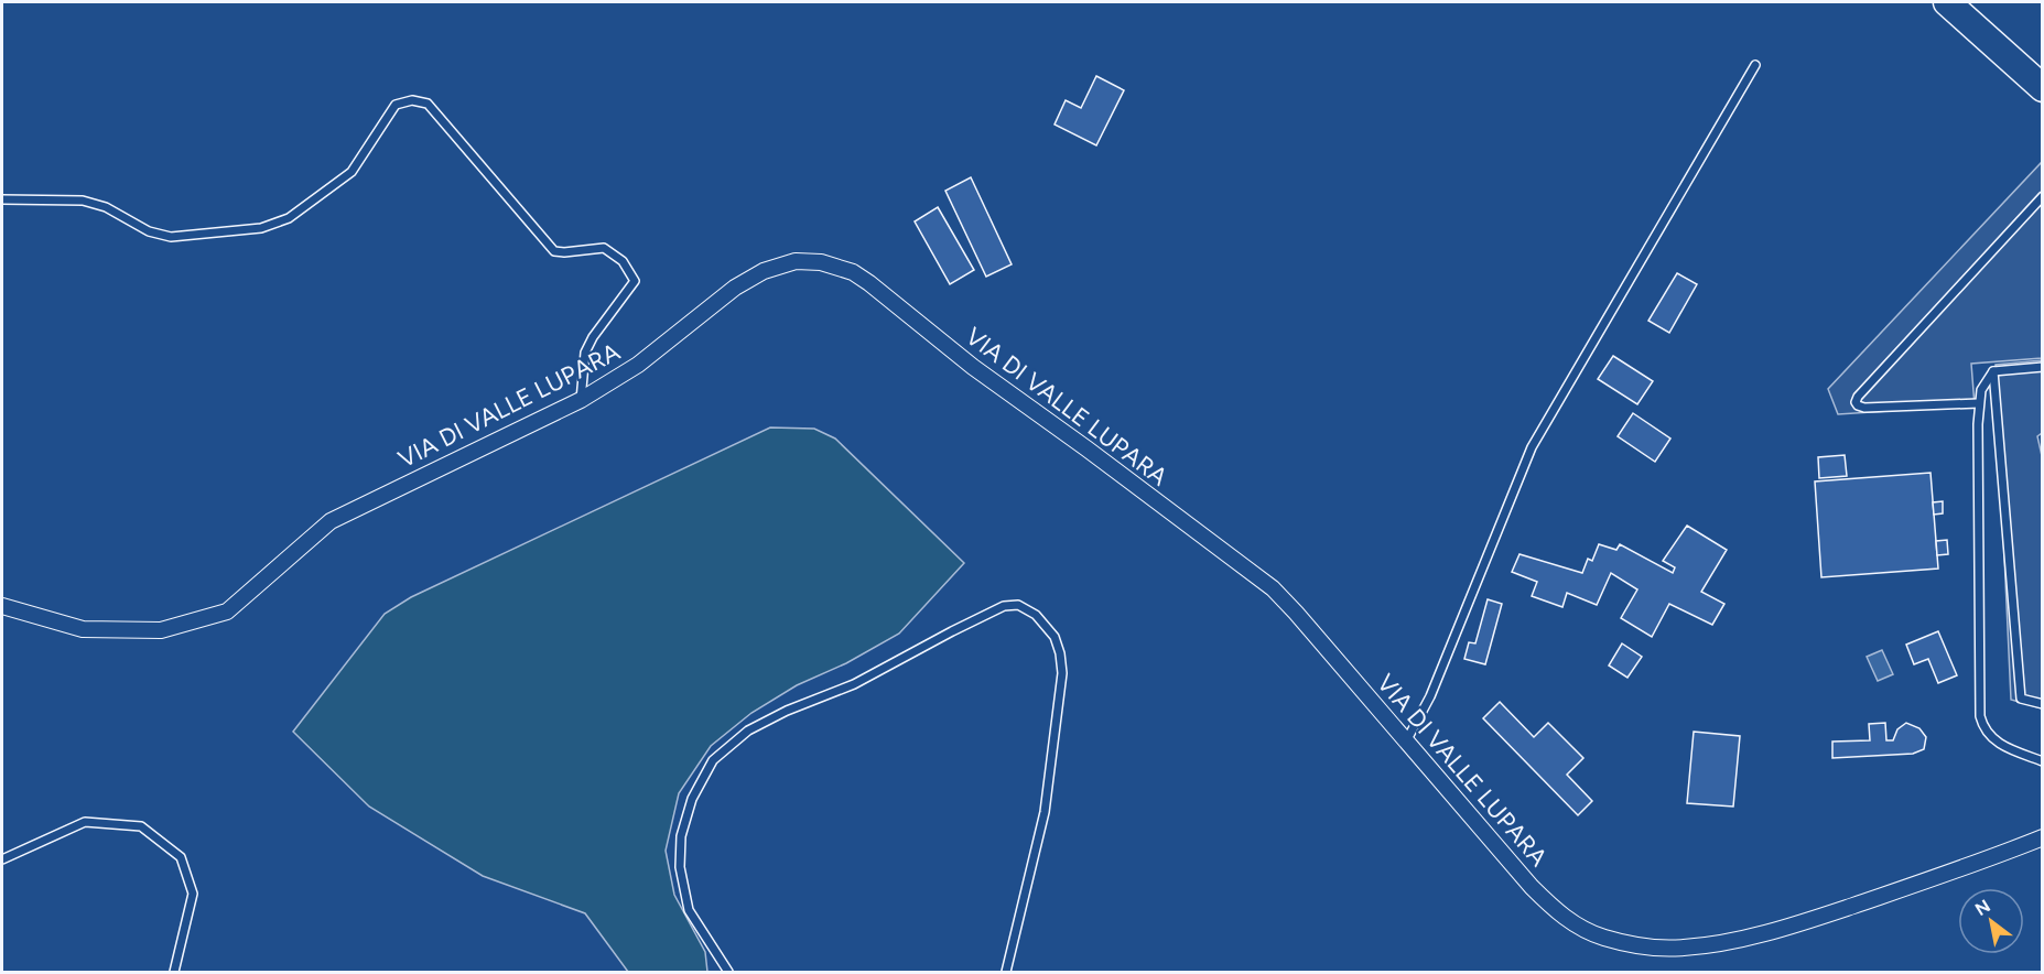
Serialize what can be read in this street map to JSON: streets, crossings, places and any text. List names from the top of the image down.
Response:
{
  "streets": {
    "street": ["VIA DI VALLE LUPARA"]
  },
  "north": "top left"
}
